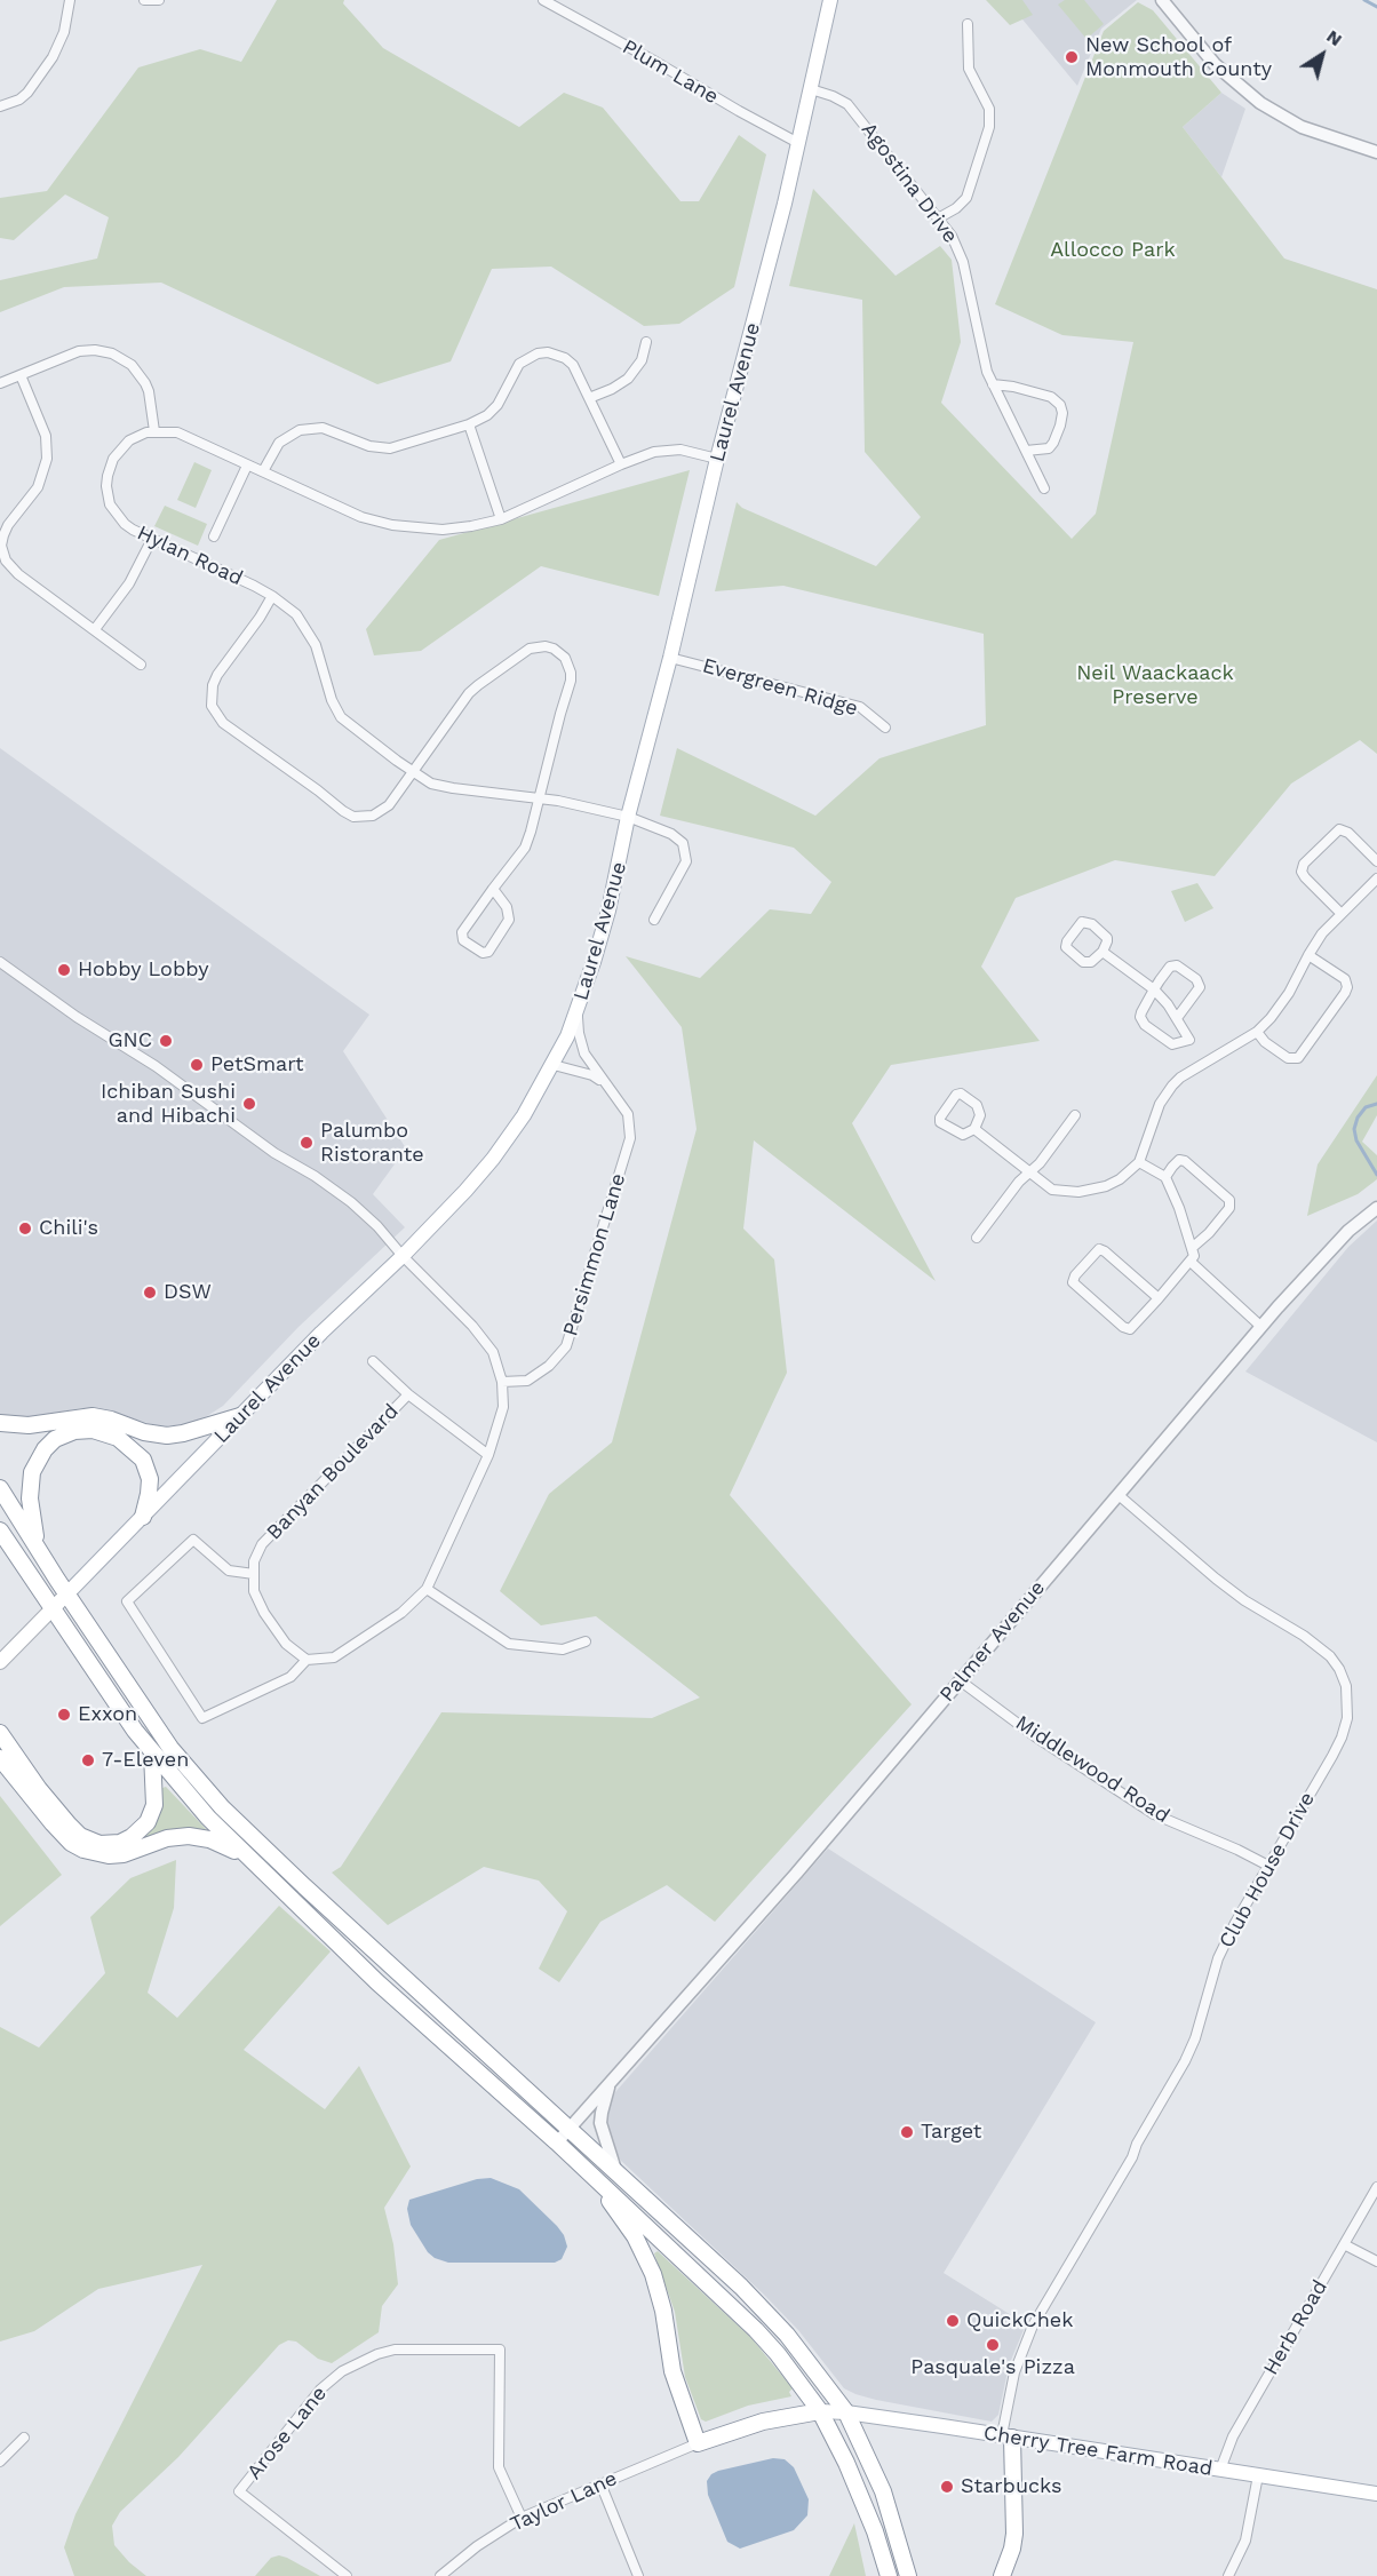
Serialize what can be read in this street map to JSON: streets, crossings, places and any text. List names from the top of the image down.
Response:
{
  "streets": {
    "main road": ["Laurel Avenue", "Cherry Tree Farm Road"],
    "street": [
      "Plum Lane",
      "Agostina Drive",
      "Hylan Road",
      "Evergreen Ridge",
      "Persimmon Lane",
      "Banyan Boulevard",
      "Palmer Avenue",
      "Middlewood Road",
      "Club House Drive",
      "Herb Road",
      "Arose Lane",
      "Taylor Lane"
    ]
  },
  "crossings": [
    ["Plum Lane", "Laurel Avenue"],
    ["Agostina Drive", "Laurel Avenue"],
    ["Laurel Avenue", "Hylan Road"],
    ["Laurel Avenue", "Evergreen Ridge"],
    ["Laurel Avenue", "Persimmon Lane"],
    ["Palmer Avenue", "Middlewood Road"],
    ["Palmer Avenue", "Club House Drive"],
    ["Middlewood Road", "Club House Drive"],
    ["Club House Drive", "Cherry Tree Farm Road"],
    ["Herb Road", "Cherry Tree Farm Road"],
    ["Arose Lane", "Taylor Lane"]
  ],
  "parks": ["Allocco Park", "Neil Waackaack Preserve"],
  "places": [
    "New School of Monmouth County",
    "Hobby Lobby",
    "GNC",
    "PetSmart",
    "Ichiban Sushi and Hibachi",
    "Palumbo Ristorante",
    "Chili's",
    "DSW",
    "Exxon",
    "7-Eleven",
    "Target",
    "QuickChek",
    "Pasquale's Pizza",
    "Starbucks"
  ],
  "north": "top right"
}
